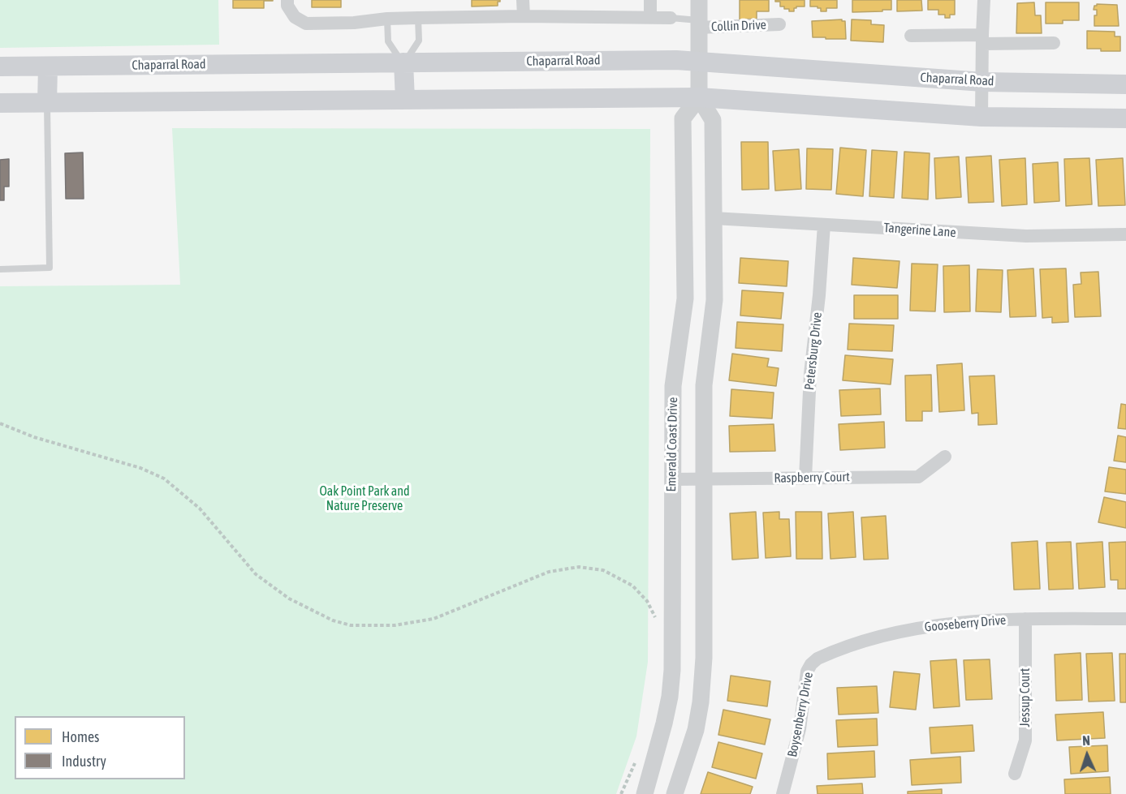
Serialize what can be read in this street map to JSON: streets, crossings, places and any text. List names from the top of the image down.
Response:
{
  "streets": {
    "main road": ["Chaparral Road"],
    "street": [
      "Collin Drive",
      "Tangerine Lane",
      "Petersburg Drive",
      "Emerald Coast Drive",
      "Raspberry Court",
      "Gooseberry Drive",
      "Jessup Court",
      "Boysenberry Drive"
    ]
  },
  "crossings": [
    ["Collin Drive", "Chaparral Road"],
    ["Tangerine Lane", "Petersburg Drive"],
    ["Petersburg Drive", "Raspberry Court"],
    ["Emerald Coast Drive", "Raspberry Court"],
    ["Gooseberry Drive", "Jessup Court"],
    ["Gooseberry Drive", "Boysenberry Drive"]
  ],
  "parks": ["Oak Point Park and Nature Preserve"],
  "legend": ["Homes", "Industry"],
  "north": "top"
}
